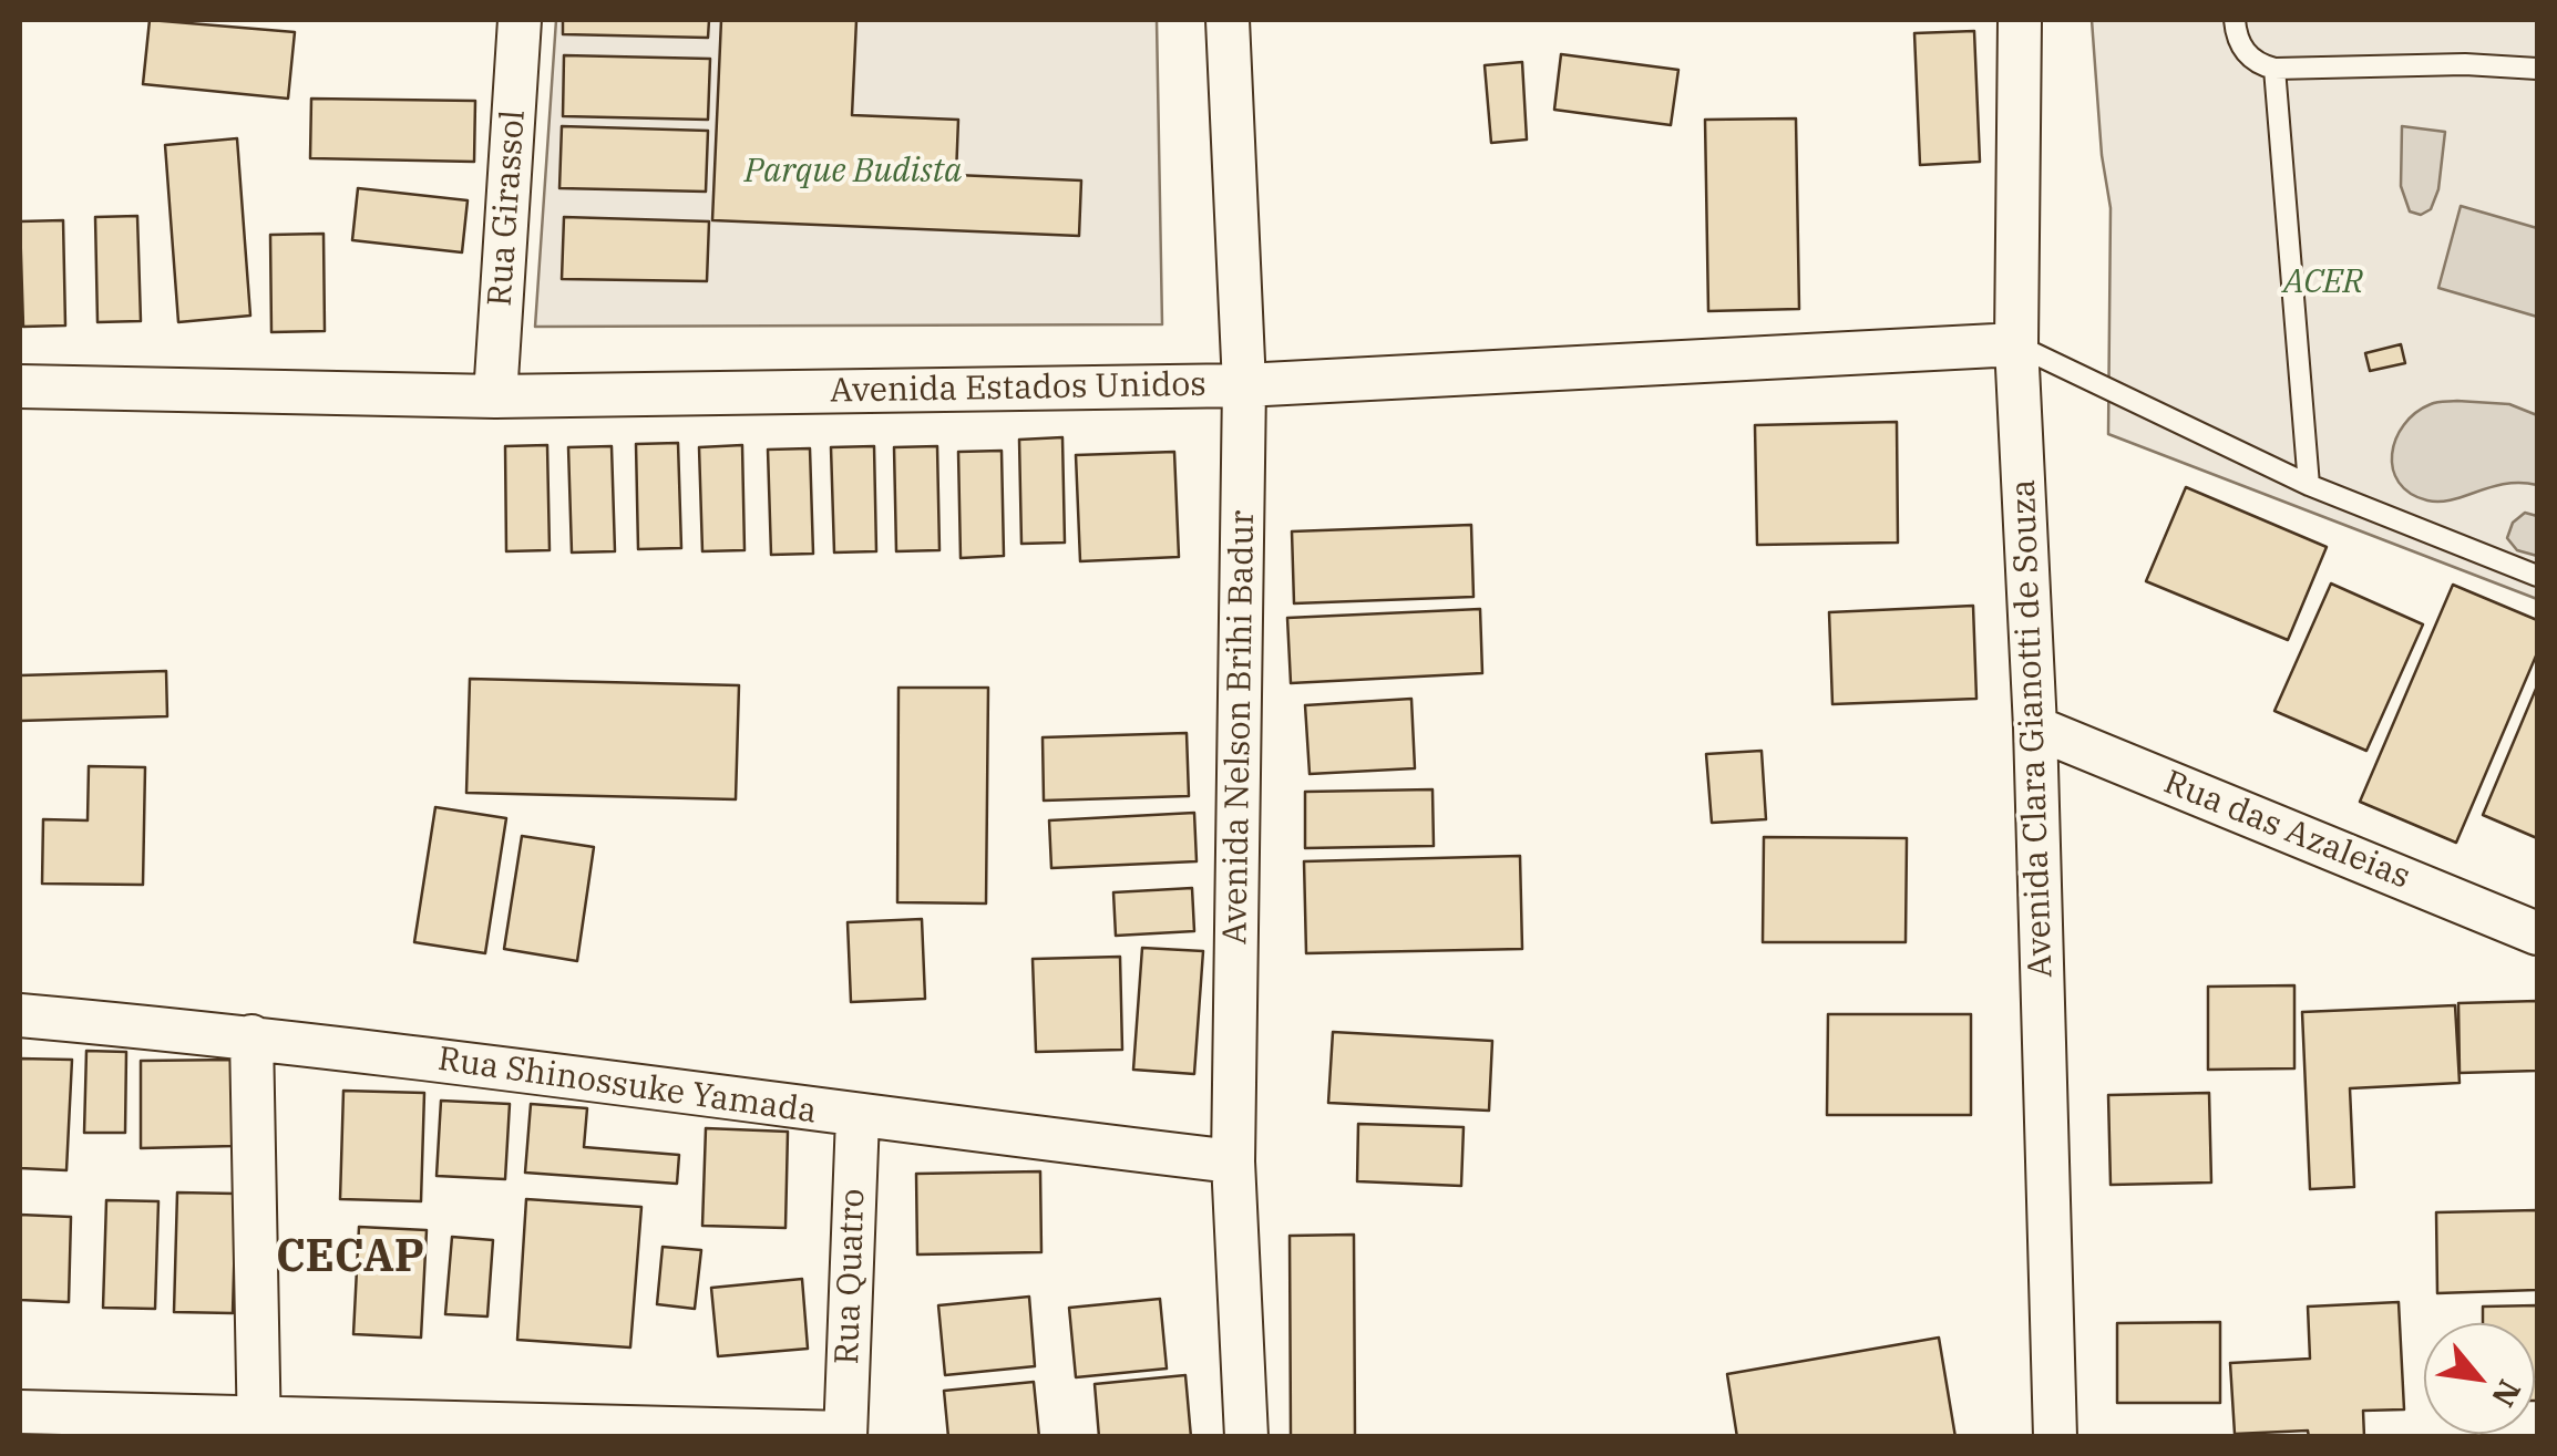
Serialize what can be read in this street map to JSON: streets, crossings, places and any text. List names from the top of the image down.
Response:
{
  "streets": {
    "street": [
      "Rua Girassol",
      "Avenida Estados Unidos",
      "Avenida Nelson Brihi Badur",
      "Avenida Clara Gianotti de Souza",
      "Rua das Azaleias",
      "Rua Shinossuke Yamada",
      "Rua Quatro"
    ]
  },
  "crossings": [
    ["Rua Girassol", "Avenida Estados Unidos"],
    ["Avenida Estados Unidos", "Avenida Nelson Brihi Badur"],
    ["Avenida Estados Unidos", "Avenida Clara Gianotti de Souza"],
    ["Avenida Nelson Brihi Badur", "Rua Shinossuke Yamada"],
    ["Avenida Clara Gianotti de Souza", "Rua das Azaleias"],
    ["Rua Shinossuke Yamada", "Rua Quatro"]
  ],
  "districts": ["CECAP"],
  "parks": ["Parque Budista", "ACER"],
  "north": "bottom right"
}
